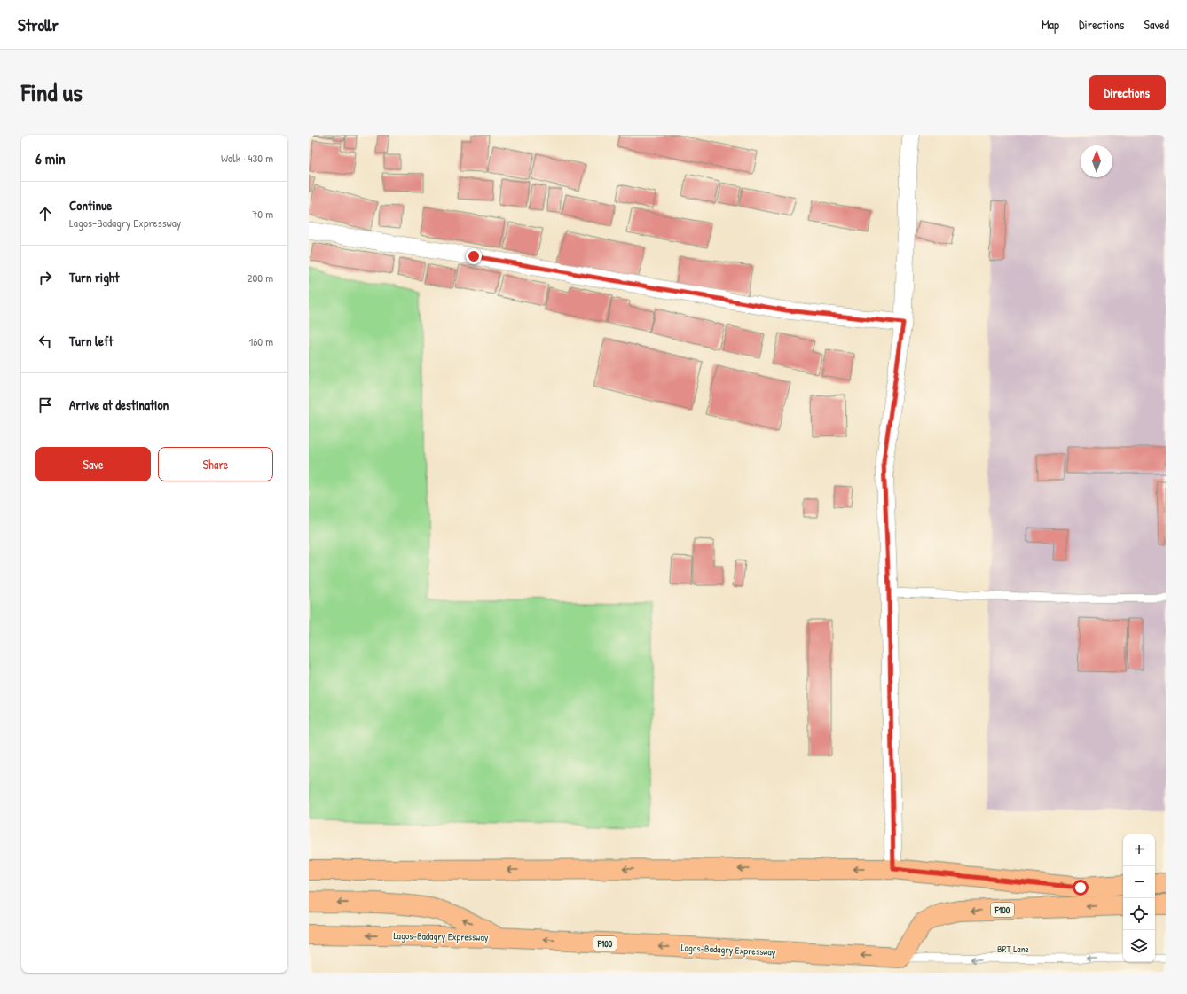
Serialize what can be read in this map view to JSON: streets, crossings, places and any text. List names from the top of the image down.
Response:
{
  "streets": {
    "main road": ["F100", "Lagos-Badagry Expressway"],
    "lane": ["BRT Lane"]
  },
  "crossings": [
    ["F100", "Lagos-Badagry Expressway"],
    ["F100", "BRT Lane"],
    ["Lagos-Badagry Expressway", "BRT Lane"]
  ],
  "one_way": ["BRT Lane"],
  "north": "top",
  "page": {
    "header": "Strollr",
    "nav": ["Map", "Directions", "Saved"],
    "title": "Find us",
    "buttons": [
      "Directions",
      ["Save", "Share"]
    ],
    "heading": ["6 min", "Walk · 430 m"],
    "list": [
      ["Continue", "Lagos-Badagry Expressway", "70 m"],
      ["Turn right", "200 m"],
      ["Turn left", "160 m"],
      "Arrive at destination"
    ],
    "map_buttons": ["+", "−"]
  }
}
